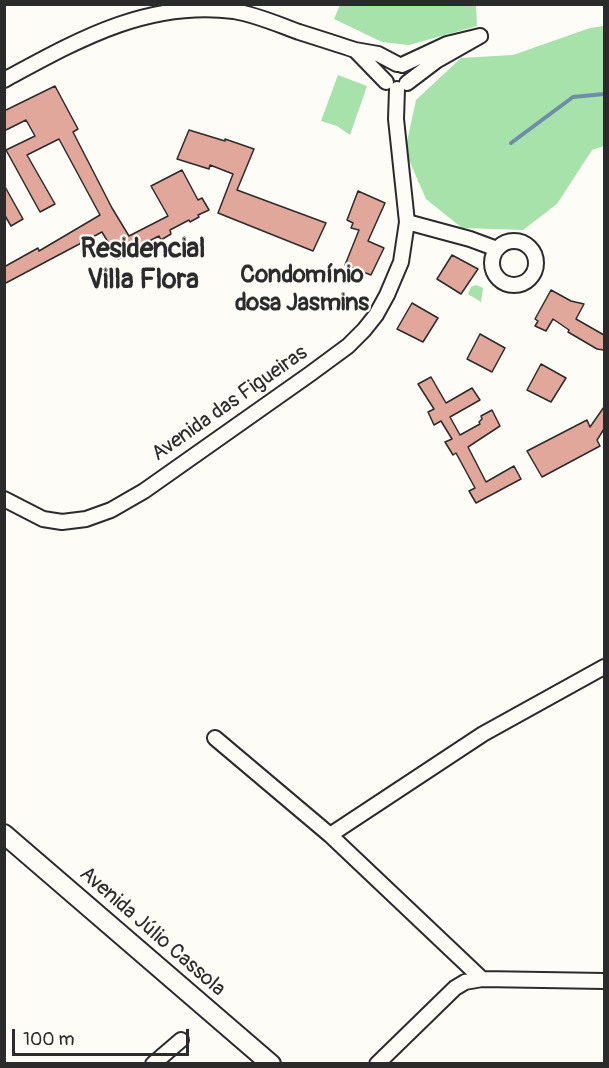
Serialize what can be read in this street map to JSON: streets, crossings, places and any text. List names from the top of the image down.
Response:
{
  "streets": {
    "main road": ["Avenida Júlio Cassola"],
    "street": ["Avenida das Figueiras"]
  },
  "districts": ["Residencial Villa Flora", "Condomínio dosa Jasmins"],
  "scale_bar": "100 m"
}
